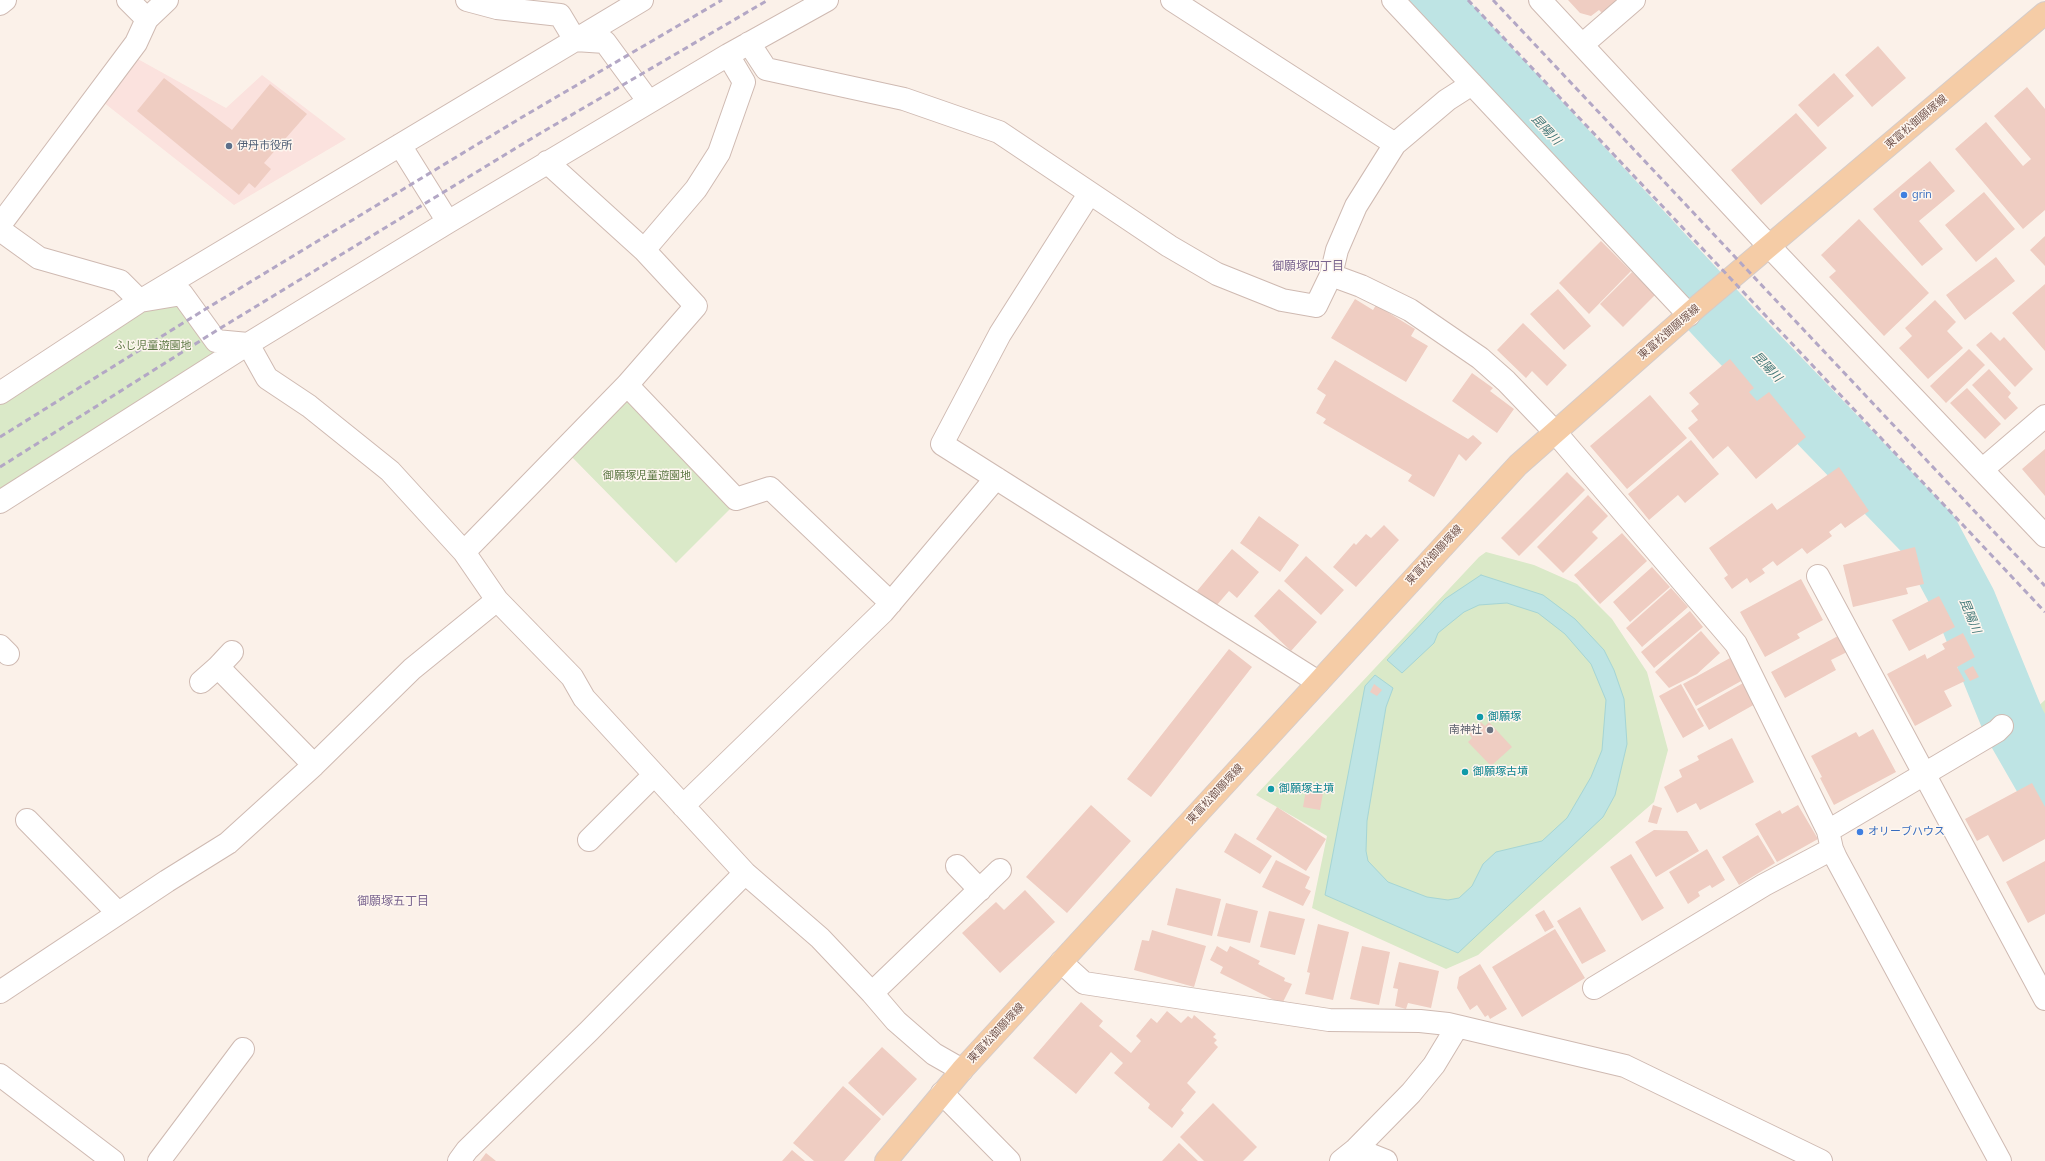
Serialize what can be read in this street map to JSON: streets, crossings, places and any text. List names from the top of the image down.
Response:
{
  "streets": {
    "main road": ["東富松御願塚線"]
  },
  "districts": ["御願塚四丁目", "御願塚五丁目"],
  "water": ["昆陽川"],
  "parks": ["ふじ児童遊園地", "御願塚児童遊園地"],
  "places": [
    "伊丹市役所",
    "grin",
    "御願塚",
    "南神社",
    "御願塚古墳",
    "御願塚主墳",
    "オリーブハウス"
  ]
}
